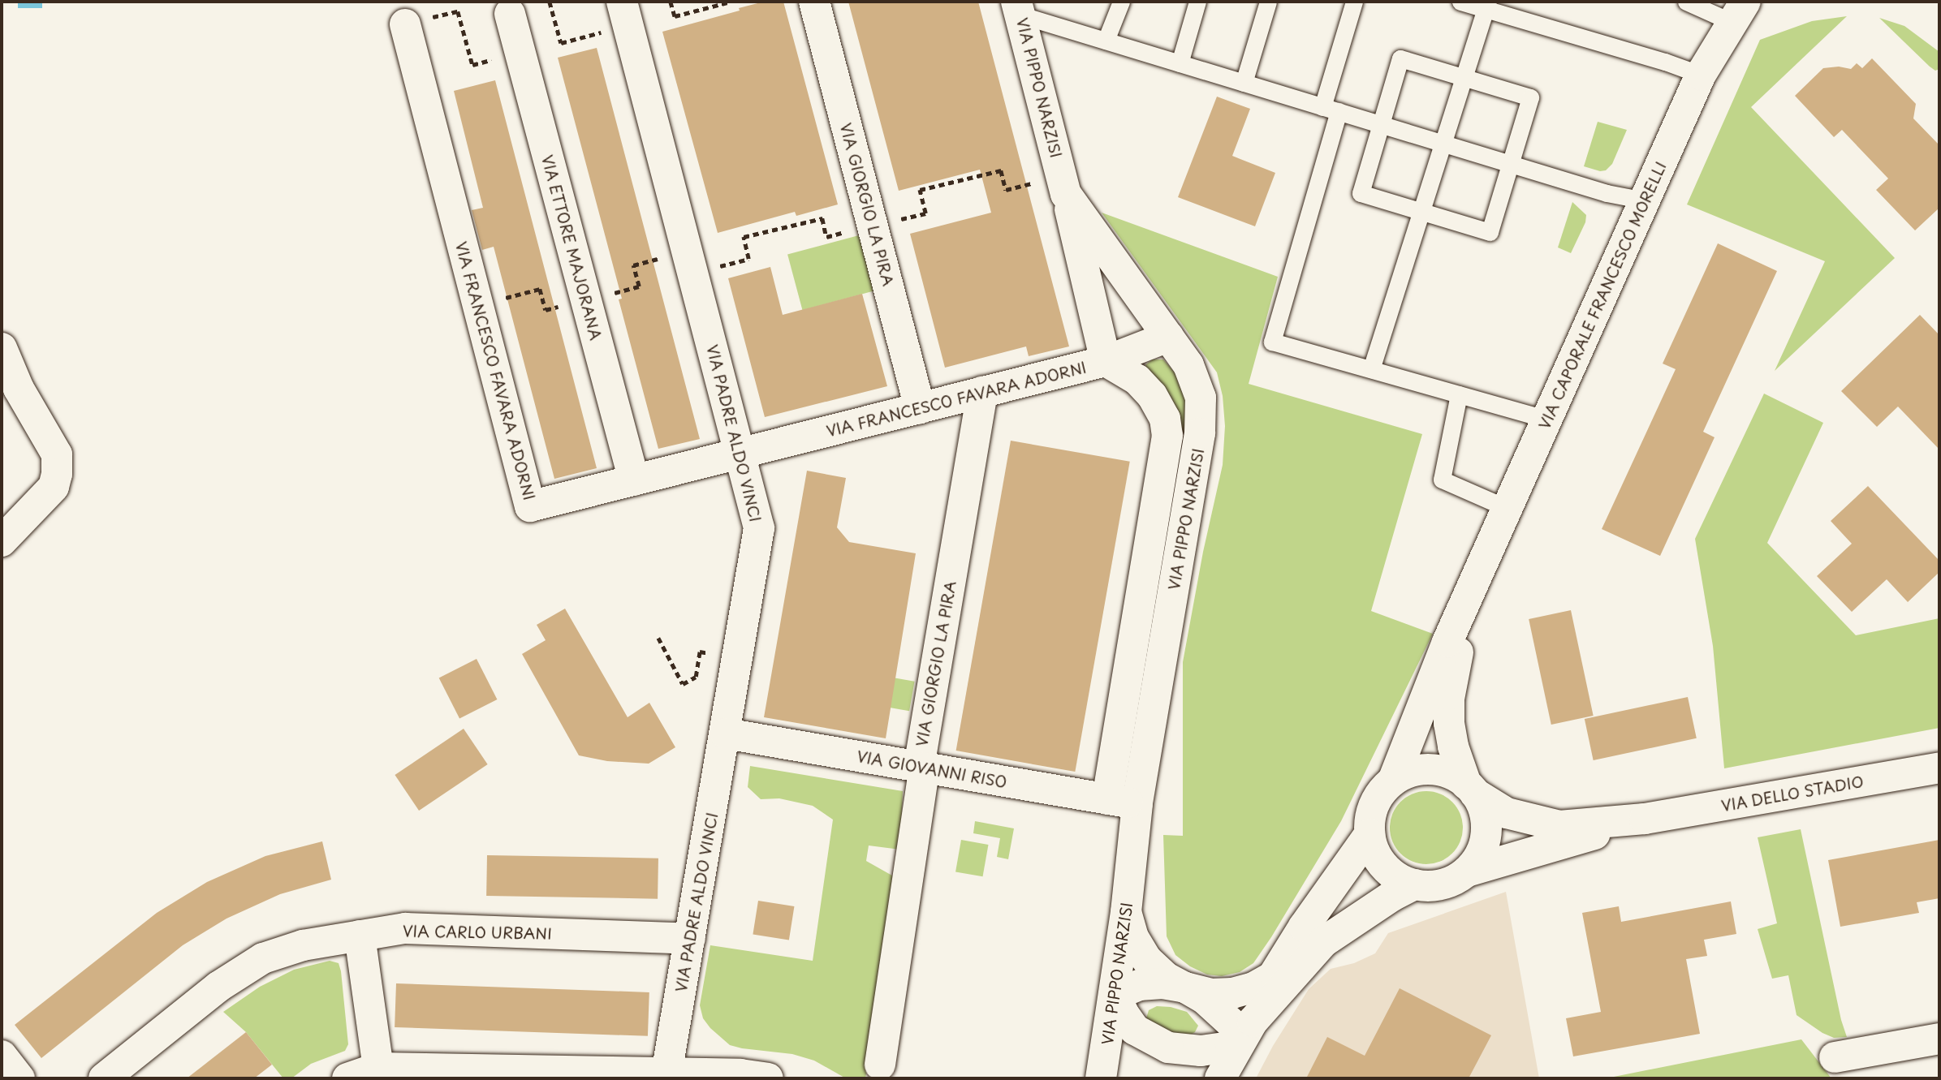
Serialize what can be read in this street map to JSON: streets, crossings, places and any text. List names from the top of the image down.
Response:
{
  "streets": {
    "street": [
      "VIA PIPPO NARZISI",
      "VIA GIORGIO LA PIRA",
      "VIA ETTORE MAJORANA",
      "VIA CAPORALE FRANCESCO MORELLI",
      "VIA FRANCESCO FAVARA ADORNI",
      "VIA PADRE ALDO VINCI",
      "VIA GIOVANNI RISO",
      "VIA DELLO STADIO",
      "VIA CARLO URBANI"
    ]
  },
  "crossings": [
    ["VIA PIPPO NARZISI", "VIA FRANCESCO FAVARA ADORNI"],
    ["VIA PIPPO NARZISI", "VIA GIOVANNI RISO"],
    ["VIA GIORGIO LA PIRA", "VIA FRANCESCO FAVARA ADORNI"],
    ["VIA GIORGIO LA PIRA", "VIA GIOVANNI RISO"],
    ["VIA ETTORE MAJORANA", "VIA FRANCESCO FAVARA ADORNI"],
    ["VIA FRANCESCO FAVARA ADORNI", "VIA PADRE ALDO VINCI"],
    ["VIA PADRE ALDO VINCI", "VIA GIOVANNI RISO"],
    ["VIA PADRE ALDO VINCI", "VIA CARLO URBANI"]
  ]
}
